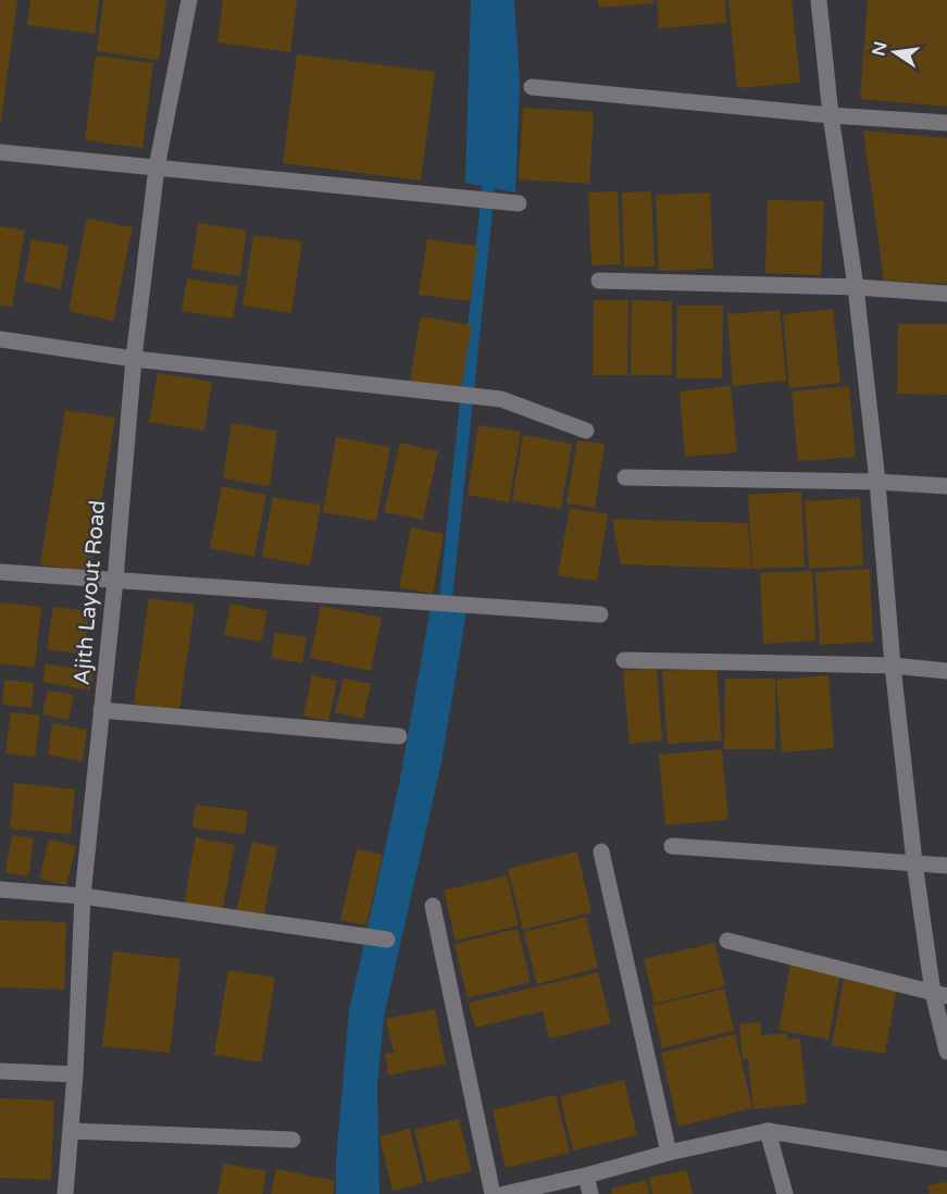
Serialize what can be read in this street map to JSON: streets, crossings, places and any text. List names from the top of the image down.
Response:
{
  "streets": {
    "street": ["Ajith Layout Road"]
  },
  "north": "left"
}
